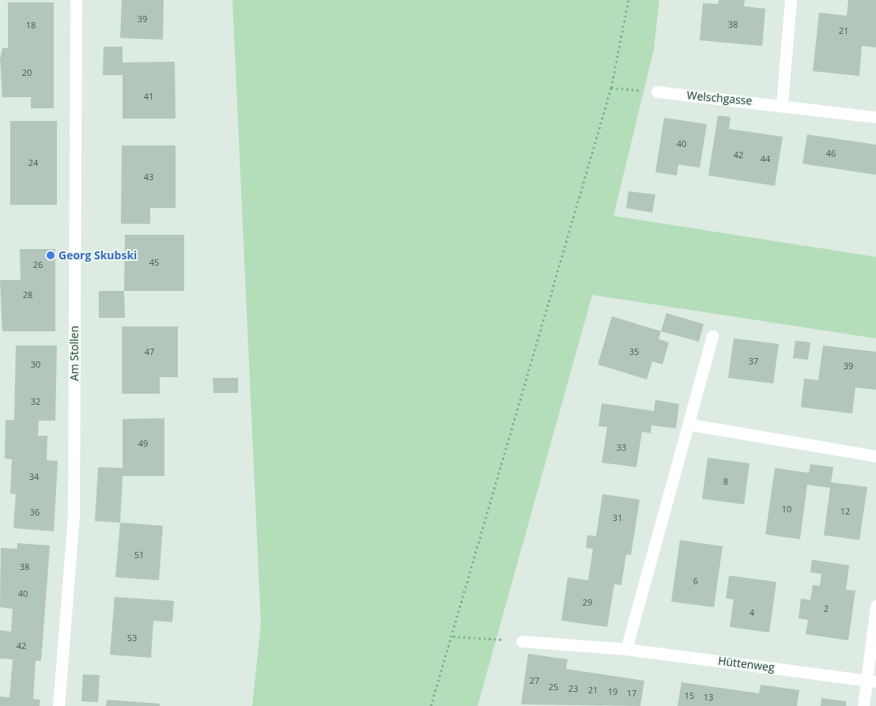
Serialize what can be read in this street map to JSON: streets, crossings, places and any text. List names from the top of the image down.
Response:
{
  "streets": {
    "street": ["Welschgasse", "Am Stollen", "Hüttenweg"]
  },
  "places": ["Georg Skubski"],
  "house_numbers": [
    "39",
    "38",
    "18",
    "21",
    "20",
    "41",
    "40",
    "46",
    "42",
    "44",
    "24",
    "43",
    "45",
    "26",
    "28",
    "47",
    "35",
    "37",
    "30",
    "39",
    "32",
    "49",
    "33",
    "34",
    "8",
    "10",
    "12",
    "36",
    "31",
    "51",
    "38",
    "6",
    "40",
    "29",
    "2",
    "4",
    "53",
    "42",
    "27",
    "25",
    "23",
    "21",
    "19",
    "17",
    "15",
    "13"
  ]
}
